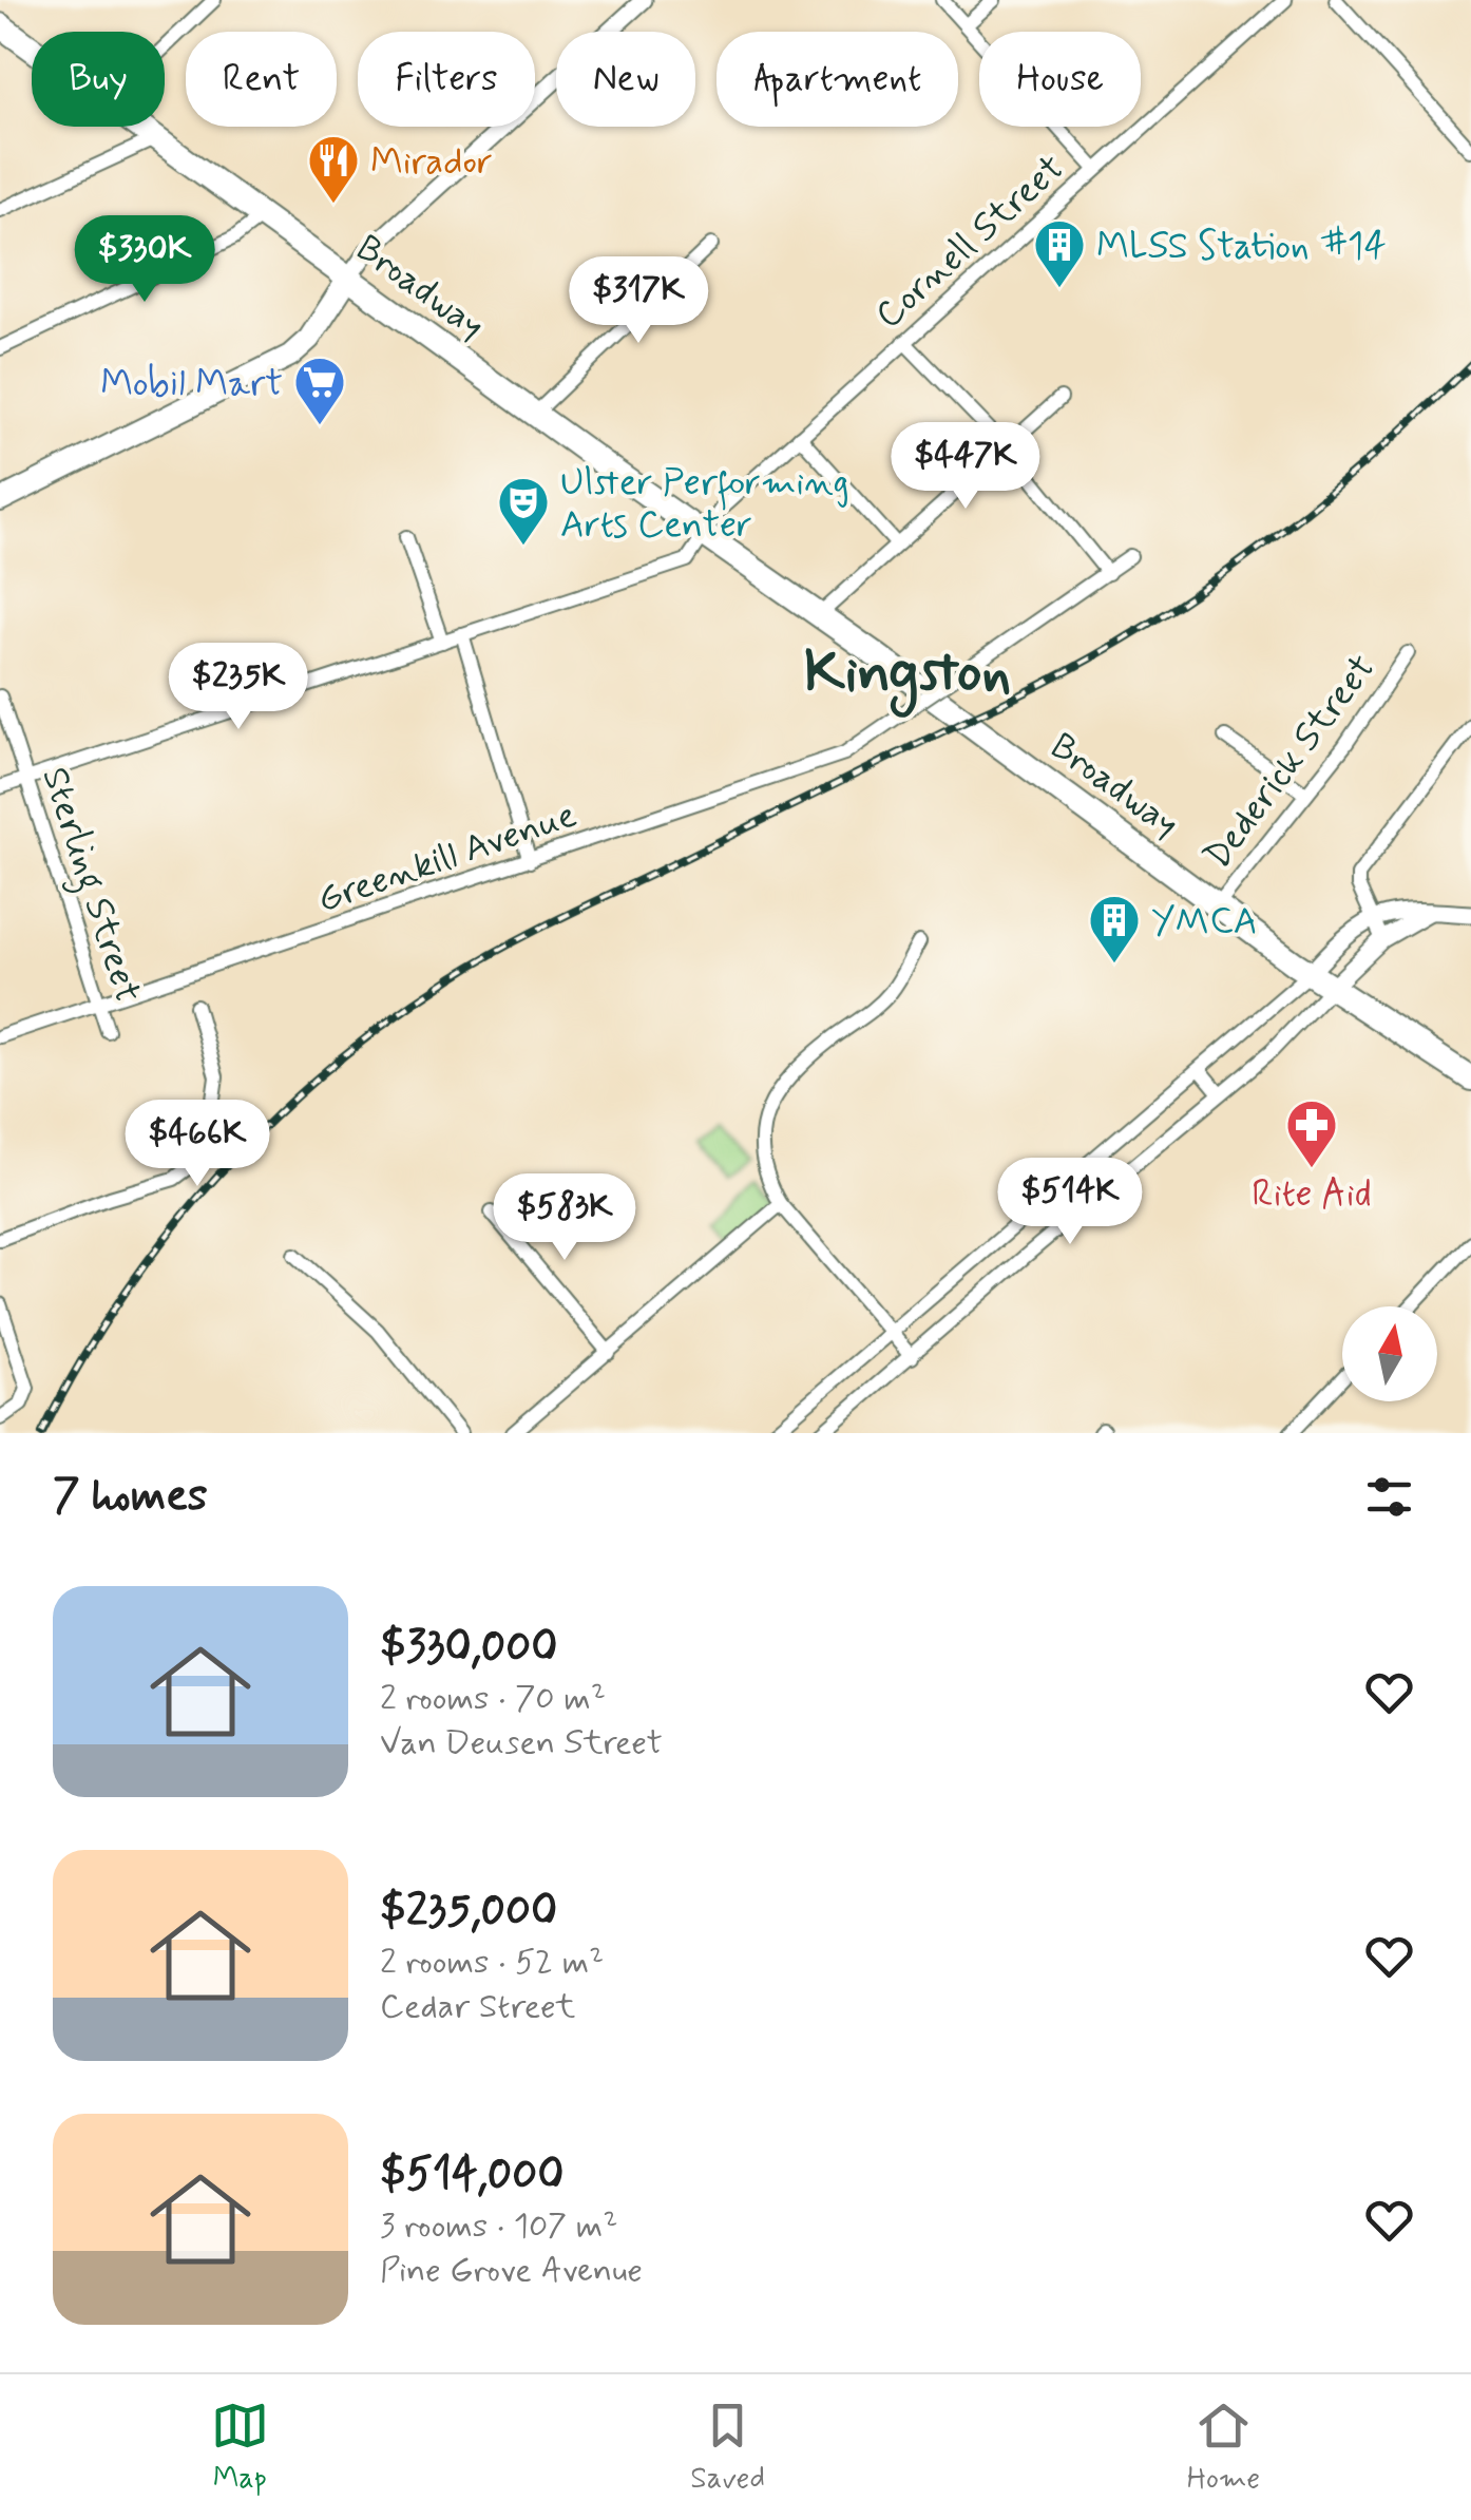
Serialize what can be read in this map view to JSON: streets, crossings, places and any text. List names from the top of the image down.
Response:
{
  "streets": {
    "highway": ["Broadway"],
    "street": [
      "Cornell Street",
      "Dederick Street",
      "Greenkill Avenue",
      "Sterling Street"
    ]
  },
  "crossings": [
    ["Cornell Street", "Broadway"],
    ["Cornell Street", "Sterling Street"],
    ["Broadway", "Dederick Street"],
    ["Greenkill Avenue", "Sterling Street"]
  ],
  "districts": ["Kingston"],
  "places": {
    "restaurant": ["Mirador"],
    "building": ["MLSS Station #14", "YMCA"],
    "supermarket": ["Mobil Mart"],
    "theatre": ["Ulster Performing Arts Center"],
    "pharmacy": ["Rite Aid"]
  },
  "north": "top",
  "page": {
    "chip": [
      "Buy",
      "Rent",
      "Filters",
      "New",
      "Apartment",
      "House"
    ],
    "price": [
      "$330K",
      "$317K",
      "$447K",
      "$235K",
      "$466K",
      "$514K",
      "$583K"
    ],
    "heading": "7 homes",
    "list": [
      {
        "name": "$330,000",
        "note": "2 rooms · 70 m² · Van Deusen Street"
      },
      {
        "name": "$235,000",
        "note": "2 rooms · 52 m² · Cedar Street"
      },
      {
        "name": "$514,000",
        "note": "3 rooms · 107 m² · Pine Grove Avenue"
      }
    ],
    "tabs": ["Map", "Saved", "Home"]
  }
}
